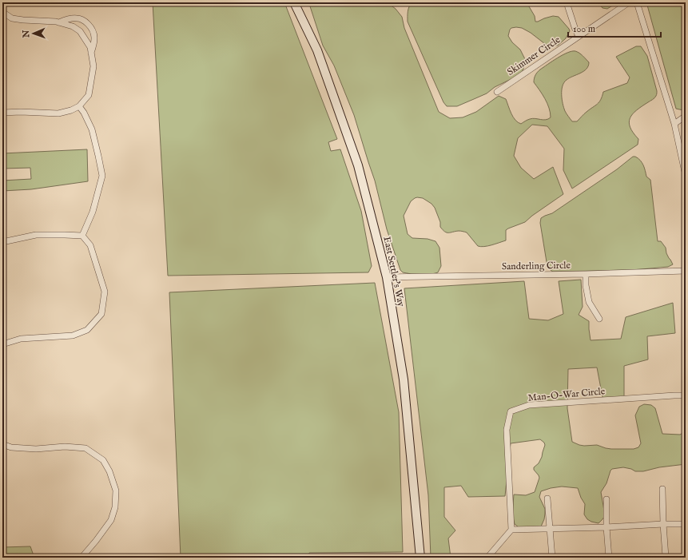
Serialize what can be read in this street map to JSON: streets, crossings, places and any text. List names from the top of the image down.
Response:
{
  "streets": {
    "main road": ["East Settler's Way"],
    "street": ["Skimmer Circle", "Sanderling Circle", "Man-O-War Circle"]
  },
  "crossings": [
    ["Sanderling Circle", "East Settler's Way"]
  ],
  "scale_bar": "100 m",
  "north": "left"
}
